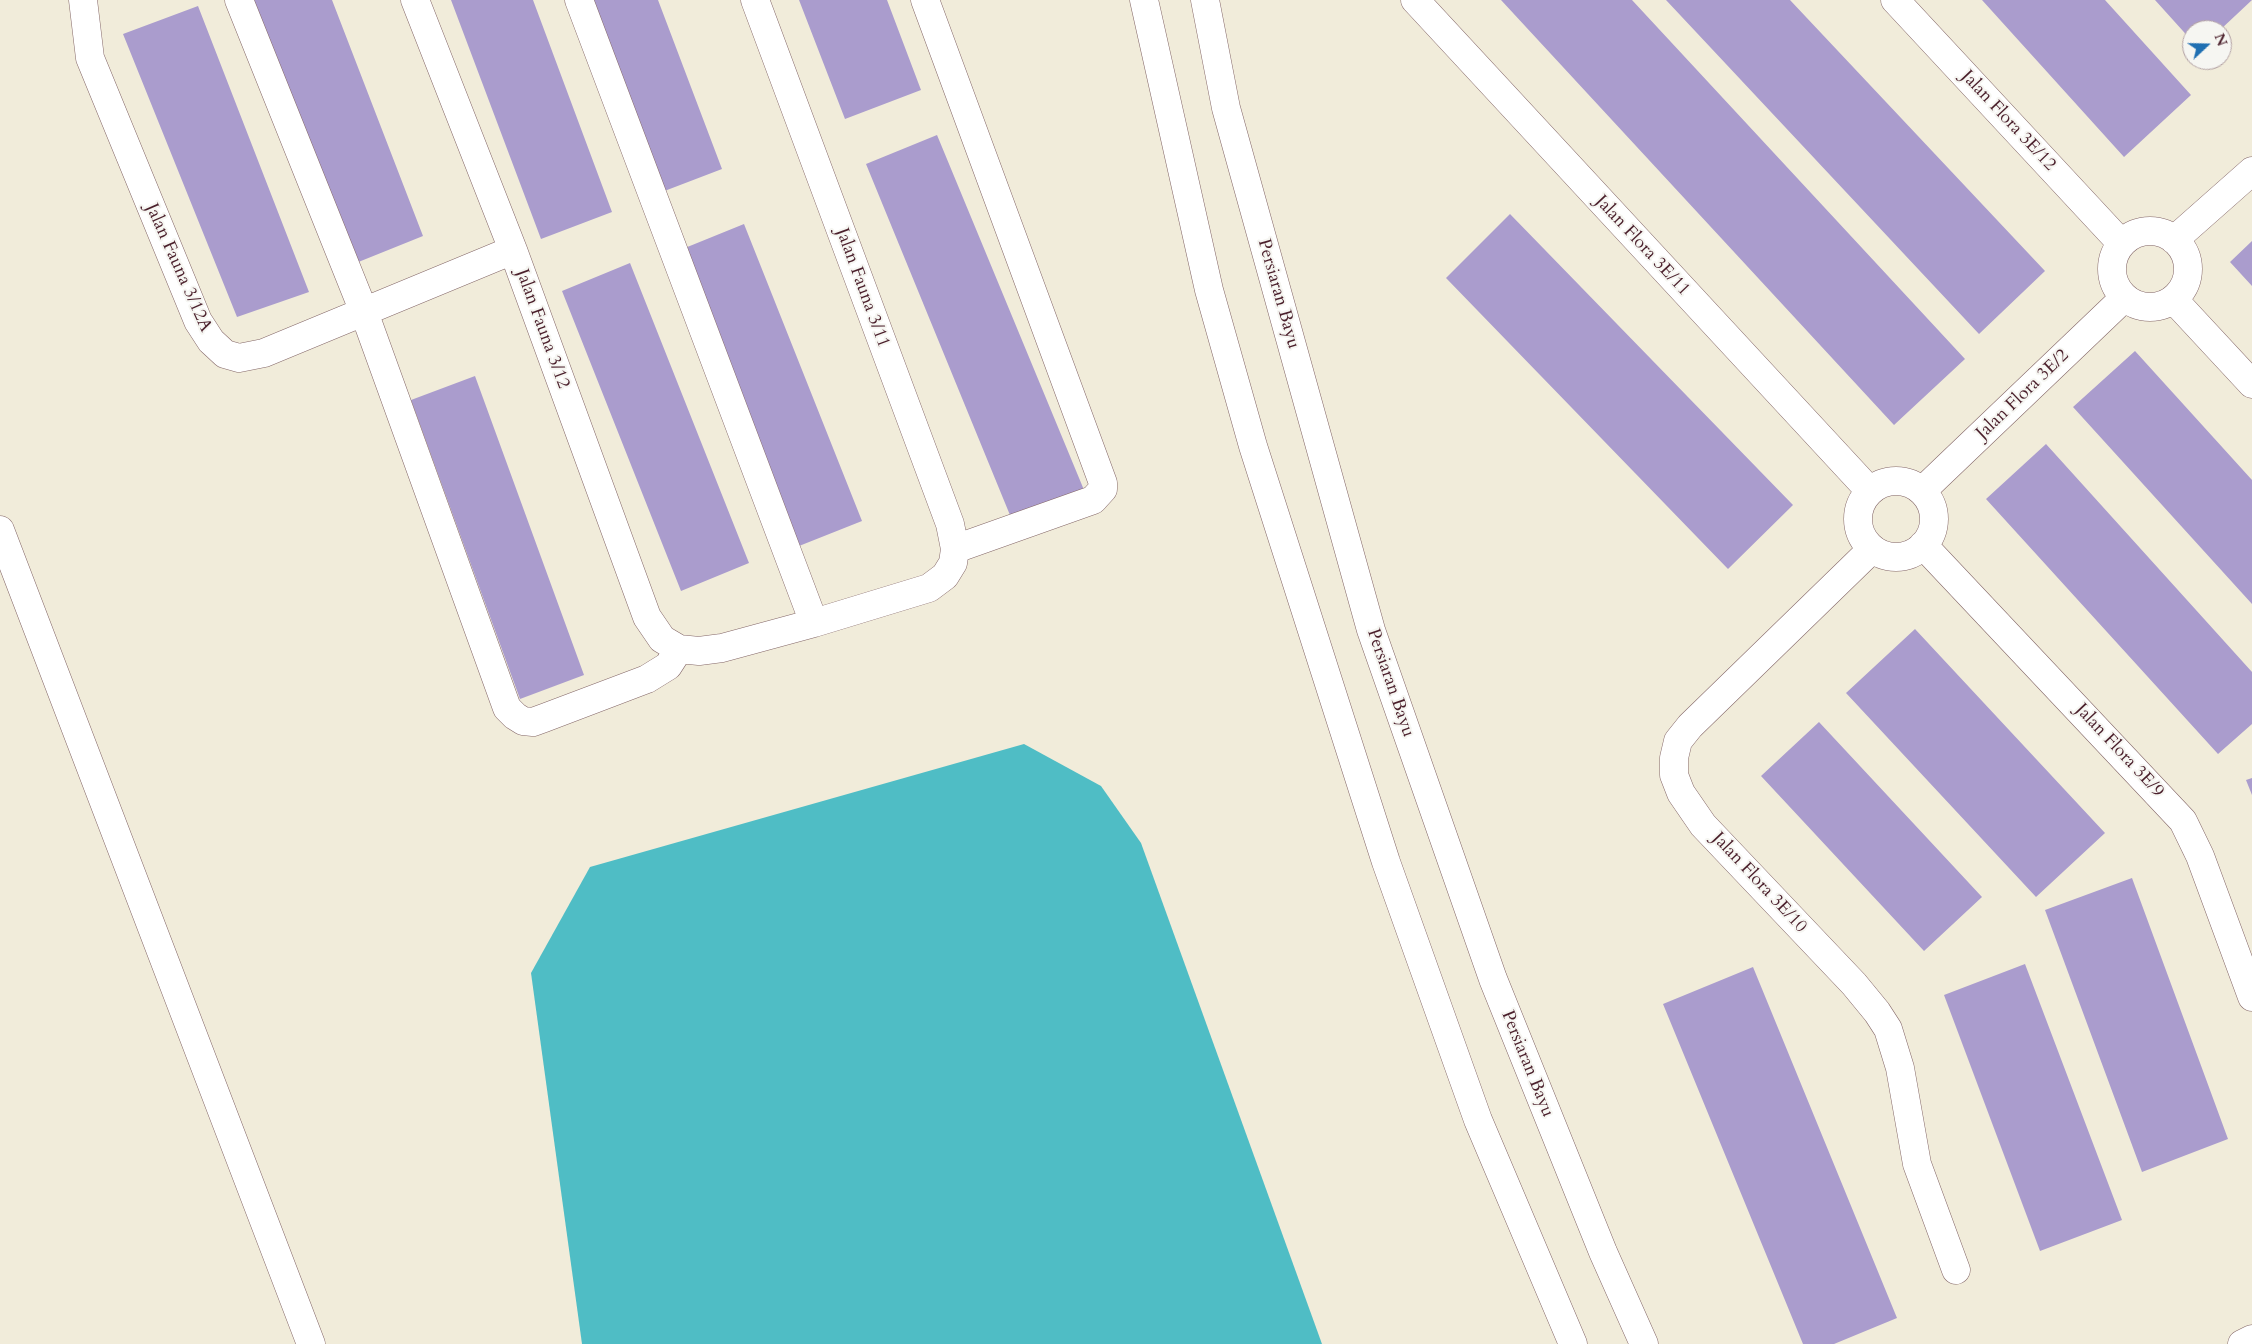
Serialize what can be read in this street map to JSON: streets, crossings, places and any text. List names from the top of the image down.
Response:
{
  "streets": {
    "street": [
      "Jalan Flora 3E/12",
      "Jalan Flora 3E/11",
      "Jalan Fauna 3/12A",
      "Jalan Fauna 3/11",
      "Persiaran Bayu",
      "Jalan Fauna 3/12",
      "Jalan Flora 3E/2",
      "Jalan Flora 3E/9",
      "Jalan Flora 3E/10"
    ]
  },
  "crossings": [
    ["Jalan Flora 3E/12", "Jalan Flora 3E/2"],
    ["Jalan Flora 3E/11", "Jalan Flora 3E/2"],
    ["Jalan Flora 3E/11", "Jalan Flora 3E/9"],
    ["Jalan Flora 3E/11", "Jalan Flora 3E/10"],
    ["Jalan Fauna 3/12A", "Jalan Fauna 3/12"],
    ["Jalan Flora 3E/2", "Jalan Flora 3E/9"],
    ["Jalan Flora 3E/2", "Jalan Flora 3E/10"],
    ["Jalan Flora 3E/9", "Jalan Flora 3E/10"]
  ],
  "north": "right"
}
